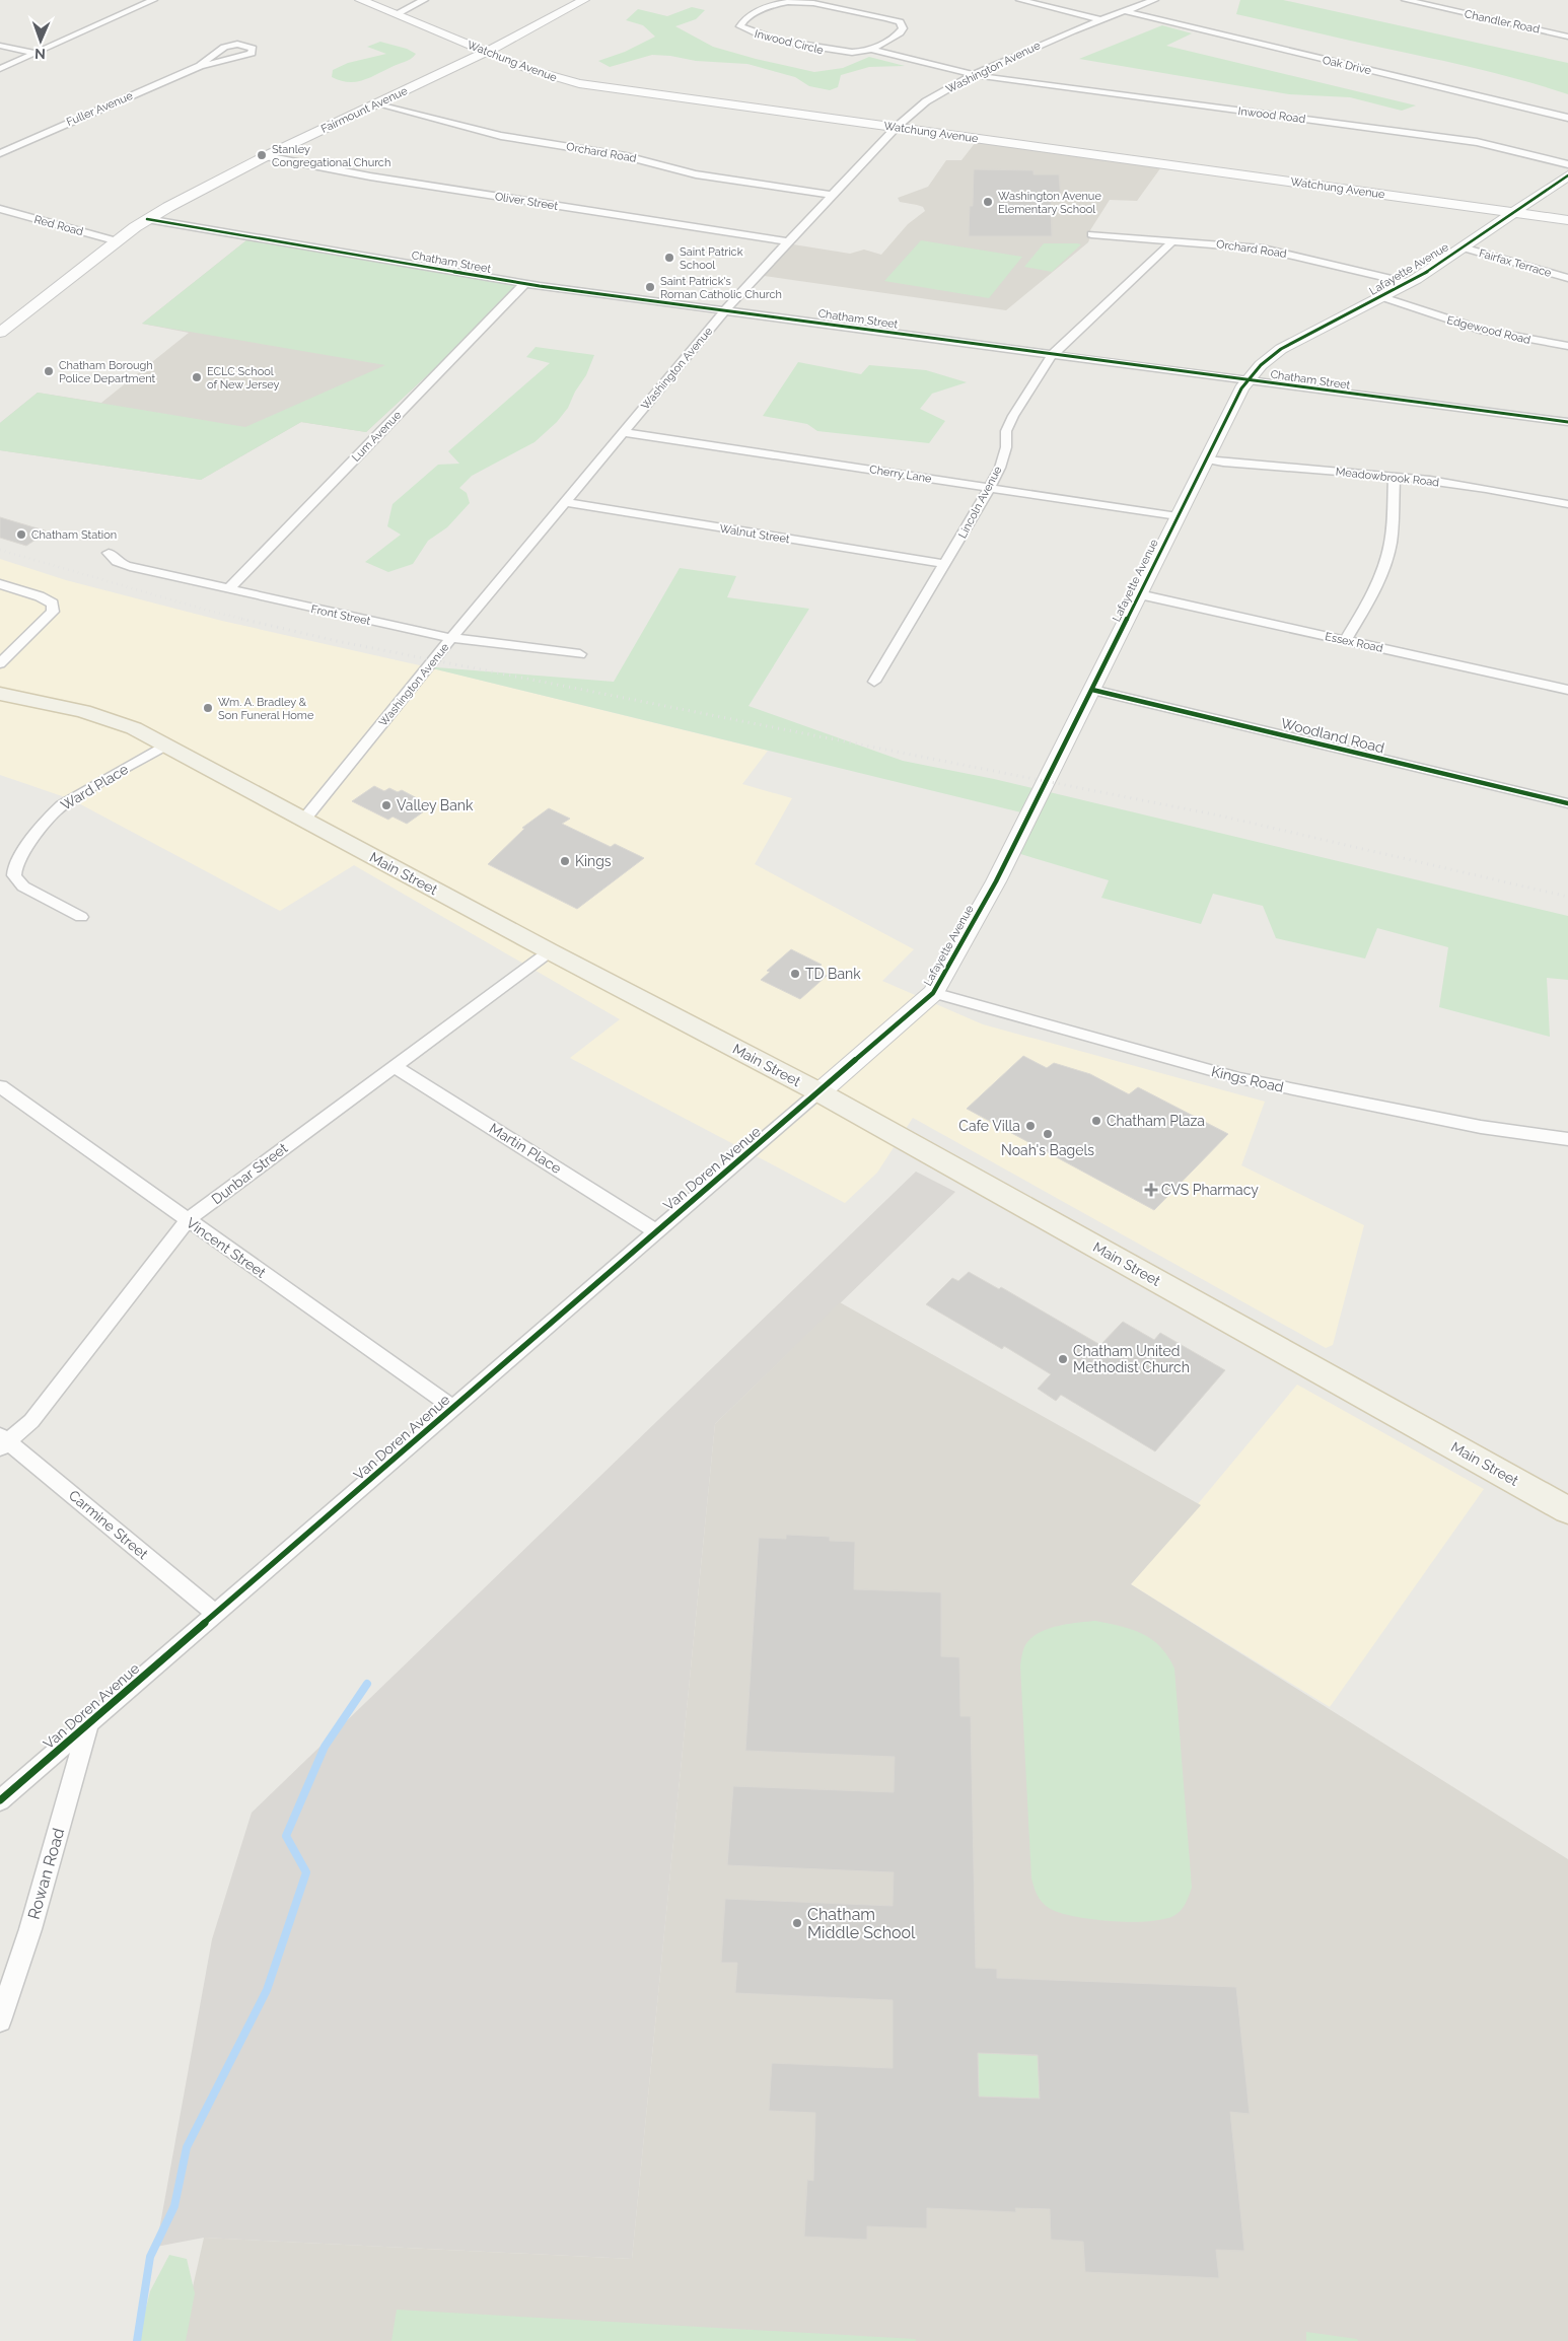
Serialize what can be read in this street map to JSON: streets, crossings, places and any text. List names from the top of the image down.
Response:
{
  "streets": {
    "main road": [
      "Watchung Avenue",
      "Fairmount Avenue",
      "Lafayette Avenue",
      "Main Street"
    ],
    "street": [
      "Chandler Road",
      "Inwood Circle",
      "Oak Drive",
      "Washington Avenue",
      "Fuller Avenue",
      "Inwood Road",
      "Orchard Road",
      "Oliver Street",
      "Red Road",
      "Chatham Street",
      "Fairfax Terrace",
      "Edgewood Road",
      "Lum Avenue",
      "Cherry Lane",
      "Meadowbrook Road",
      "Lincoln Avenue",
      "Walnut Street",
      "Front Street",
      "Essex Road",
      "Woodland Road",
      "Ward Place",
      "Kings Road",
      "Martin Place",
      "Van Doren Avenue",
      "Dunbar Street",
      "Vincent Street",
      "Carmine Street",
      "Rowan Road"
    ]
  },
  "crossings": [
    ["Inwood Circle", "Washington Avenue"],
    ["Inwood Circle", "Inwood Road"],
    ["Watchung Avenue", "Washington Avenue"],
    ["Watchung Avenue", "Fairmount Avenue"],
    ["Watchung Avenue", "Lafayette Avenue"],
    ["Oak Drive", "Washington Avenue"],
    ["Washington Avenue", "Inwood Road"],
    ["Washington Avenue", "Orchard Road"],
    ["Washington Avenue", "Oliver Street"],
    ["Washington Avenue", "Chatham Street"],
    ["Washington Avenue", "Cherry Lane"],
    ["Washington Avenue", "Walnut Street"],
    ["Washington Avenue", "Front Street"],
    ["Washington Avenue", "Main Street"],
    ["Fairmount Avenue", "Orchard Road"],
    ["Fairmount Avenue", "Oliver Street"],
    ["Fairmount Avenue", "Red Road"],
    ["Fairmount Avenue", "Chatham Street"],
    ["Orchard Road", "Lafayette Avenue"],
    ["Orchard Road", "Lincoln Avenue"],
    ["Chatham Street", "Lafayette Avenue"],
    ["Chatham Street", "Lum Avenue"],
    ["Chatham Street", "Lincoln Avenue"],
    ["Fairfax Terrace", "Lafayette Avenue"],
    ["Lafayette Avenue", "Edgewood Road"],
    ["Lafayette Avenue", "Cherry Lane"],
    ["Lafayette Avenue", "Meadowbrook Road"],
    ["Lafayette Avenue", "Essex Road"],
    ["Lafayette Avenue", "Woodland Road"],
    ["Lafayette Avenue", "Main Street"],
    ["Lafayette Avenue", "Kings Road"],
    ["Lafayette Avenue", "Van Doren Avenue"],
    ["Lum Avenue", "Front Street"],
    ["Cherry Lane", "Lincoln Avenue"],
    ["Lincoln Avenue", "Walnut Street"],
    ["Ward Place", "Main Street"],
    ["Main Street", "Van Doren Avenue"],
    ["Main Street", "Dunbar Street"],
    ["Martin Place", "Van Doren Avenue"],
    ["Martin Place", "Dunbar Street"],
    ["Van Doren Avenue", "Vincent Street"],
    ["Van Doren Avenue", "Carmine Street"],
    ["Van Doren Avenue", "Rowan Road"],
    ["Dunbar Street", "Vincent Street"],
    ["Dunbar Street", "Carmine Street"]
  ],
  "places": {
    "other": [
      "Stanley Congregational Church",
      "Washington Avenue Elementary School",
      "Saint Patrick School",
      "Saint Patrick's Roman Catholic Church",
      "Chatham Borough Police Department",
      "ECLC School of New Jersey",
      "Chatham Station",
      "Wm. A. Bradley & Son Funeral Home",
      "Valley Bank",
      "Kings",
      "TD Bank",
      "Chatham Plaza",
      "Cafe Villa",
      "Noah's Bagels",
      "Chatham United Methodist Church",
      "Chatham Middle School"
    ],
    "health": ["CVS Pharmacy"]
  },
  "north": "bottom"
}
